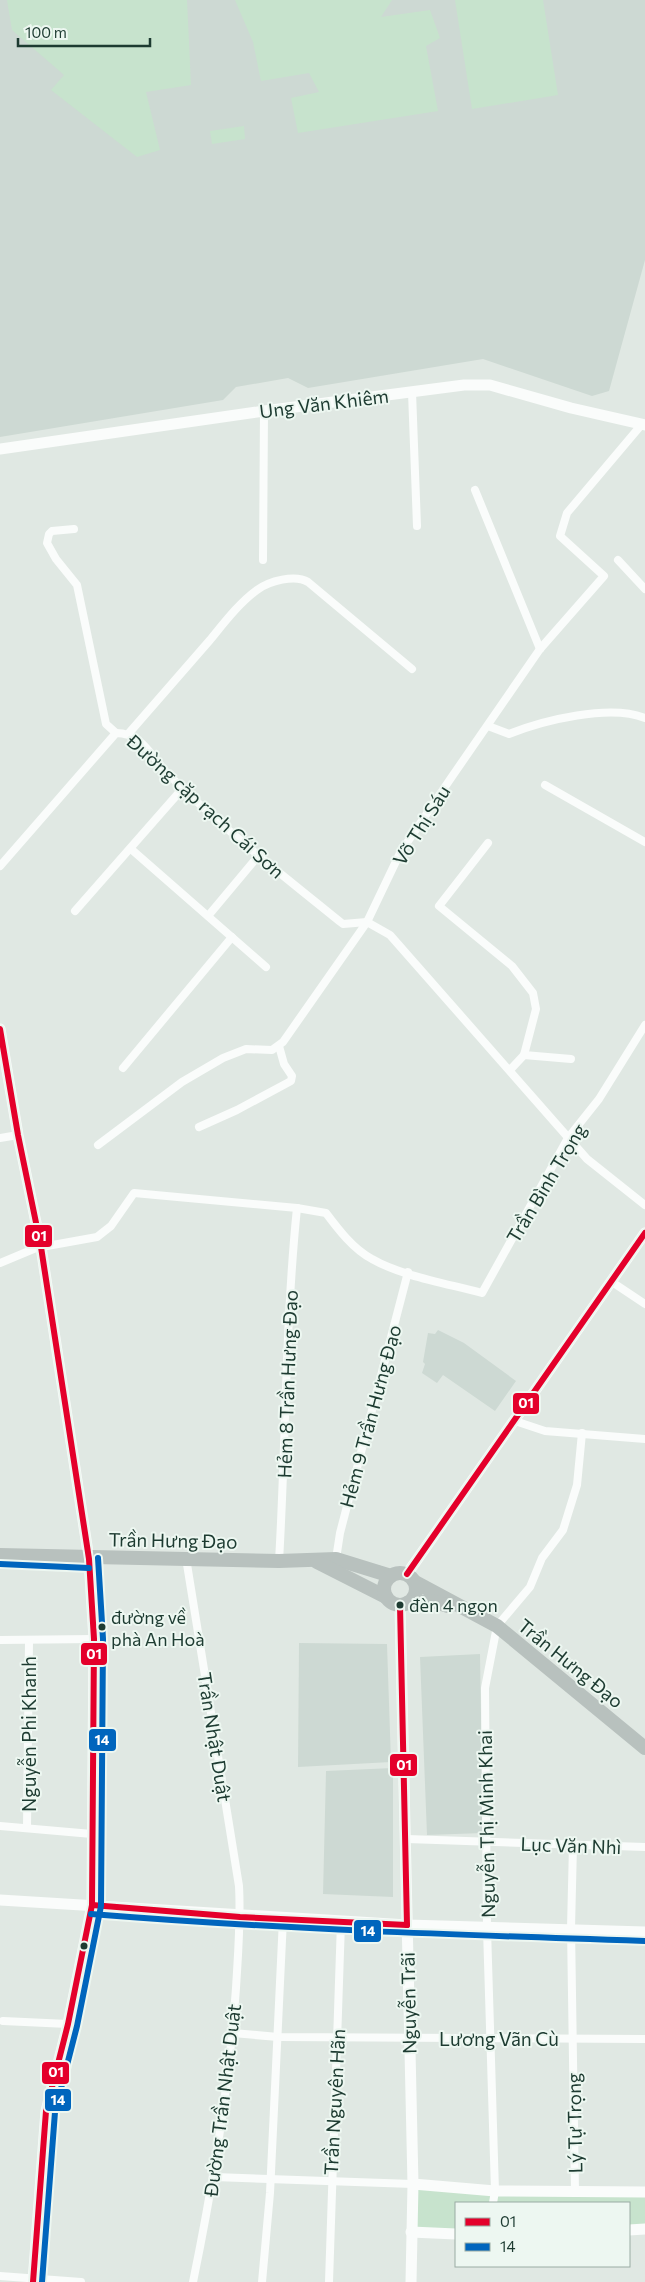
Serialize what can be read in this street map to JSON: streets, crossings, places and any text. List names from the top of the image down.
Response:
{
  "streets": {
    "highway": ["Trần Hưng Đạo"],
    "street": [
      "Ung Văn Khiêm",
      "Đường cặp rạch Cái Sơn",
      "Võ Thị Sáu",
      "Trần Bình Trọng",
      "Hẻm 8 Trần Hưng Đạo",
      "Hẻm 9 Trần Hưng Đạo",
      "Nguyễn Phi Khanh",
      "Trần Nhật Duật",
      "Nguyễn Thị Minh Khai",
      "Lục Văn Nhì",
      "Nguyễn Trãi",
      "Lương Vãn Cù",
      "Đường Trần Nhật Duật",
      "Trần Nguyên Hãn",
      "Lý Tự Trọng"
    ]
  },
  "crossings": [
    ["Ung Văn Khiêm", "Võ Thị Sáu"],
    ["Đường cặp rạch Cái Sơn", "Võ Thị Sáu"],
    ["Trần Bình Trọng", "Hẻm 9 Trần Hưng Đạo"],
    ["Hẻm 8 Trần Hưng Đạo", "Trần Hưng Đạo"],
    ["Hẻm 9 Trần Hưng Đạo", "Trần Hưng Đạo"],
    ["Trần Hưng Đạo", "Trần Nhật Duật"],
    ["Trần Hưng Đạo", "Nguyễn Thị Minh Khai"],
    ["Trần Hưng Đạo", "Nguyễn Trãi"],
    ["Trần Nhật Duật", "Đường Trần Nhật Duật"],
    ["Nguyễn Thị Minh Khai", "Lục Văn Nhì"],
    ["Nguyễn Thị Minh Khai", "Lương Vãn Cù"],
    ["Lục Văn Nhì", "Nguyễn Trãi"],
    ["Lục Văn Nhì", "Lý Tự Trọng"],
    ["Nguyễn Trãi", "Lương Vãn Cù"],
    ["Lương Vãn Cù", "Đường Trần Nhật Duật"],
    ["Lương Vãn Cù", "Trần Nguyên Hãn"],
    ["Lương Vãn Cù", "Lý Tự Trọng"]
  ],
  "places": ["đèn 4 ngọn", "đường về phà An Hoà"],
  "lines": ["transit line 01", "transit line 14"],
  "legend": ["01", "14"],
  "scale_bar": "100 m"
}
